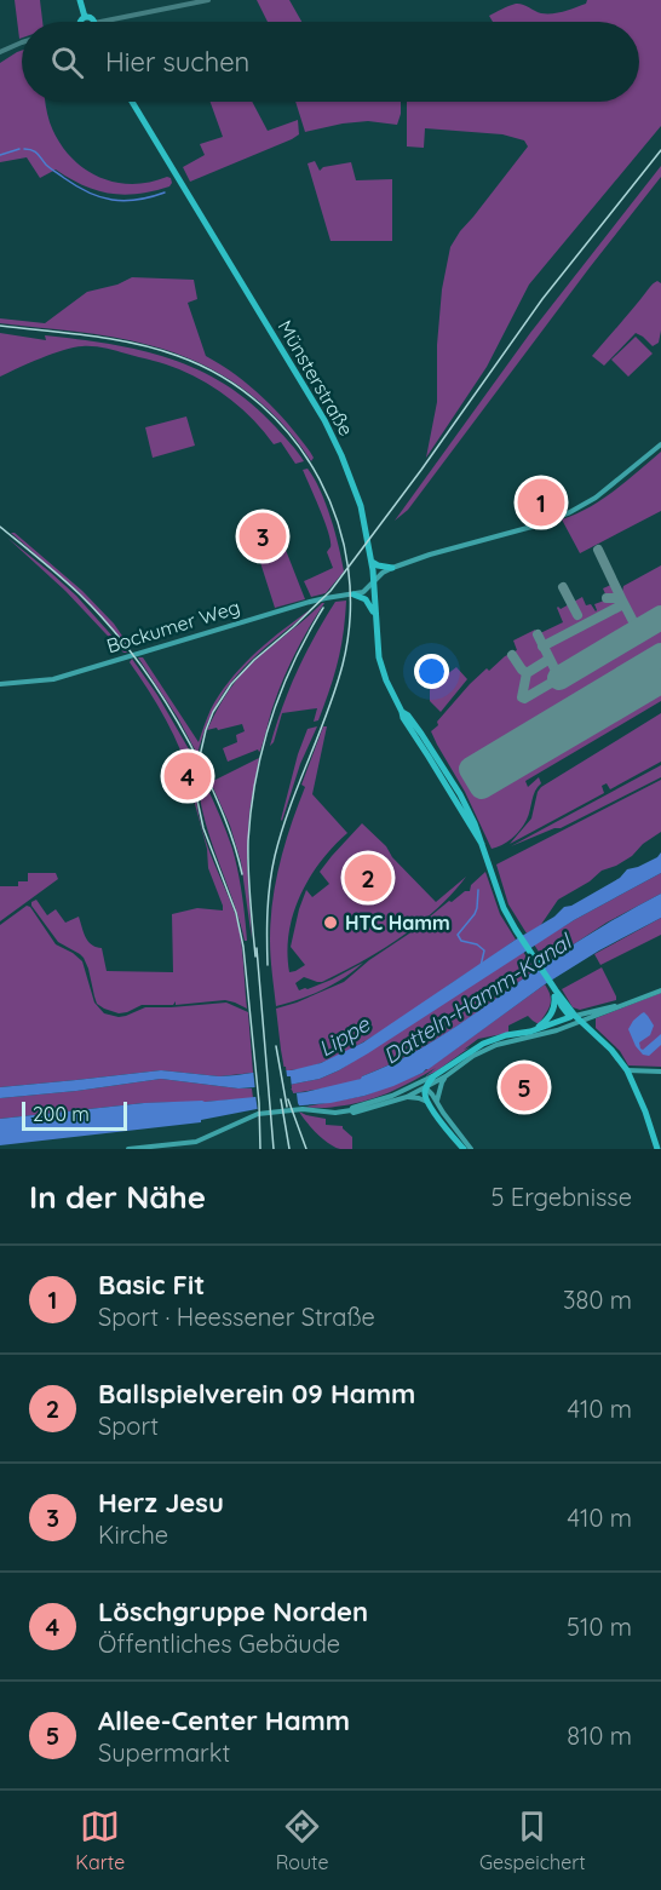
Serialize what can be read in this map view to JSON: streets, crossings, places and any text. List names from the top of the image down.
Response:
{
  "streets": {
    "main road": ["Münsterstraße", "Bockumer Weg"]
  },
  "crossings": [
    ["Münsterstraße", "Bockumer Weg"]
  ],
  "water": ["Datteln-Hamm-Kanal", "Lippe"],
  "places": ["HTC Hamm"],
  "scale_bar": "200 m",
  "page": {
    "search": "Hier suchen",
    "pins": [
      "1",
      "3",
      "4",
      "2",
      "5"
    ],
    "scale": "200 m",
    "heading": ["In der Nähe", "5 Ergebnisse"],
    "list": [
      {
        "mark": "1",
        "name": "Basic Fit",
        "note": "Sport · Heessener Straße",
        "value": "380 m"
      },
      {
        "mark": "2",
        "name": "Ballspielverein 09 Hamm",
        "note": "Sport",
        "value": "410 m"
      },
      {
        "mark": "3",
        "name": "Herz Jesu",
        "note": "Kirche",
        "value": "410 m"
      },
      {
        "mark": "4",
        "name": "Löschgruppe Norden",
        "note": "Öffentliches Gebäude",
        "value": "510 m"
      },
      {
        "mark": "5",
        "name": "Allee-Center Hamm",
        "note": "Supermarkt",
        "value": "810 m"
      }
    ],
    "nav": ["Karte", "Route", "Gespeichert"]
  }
}
